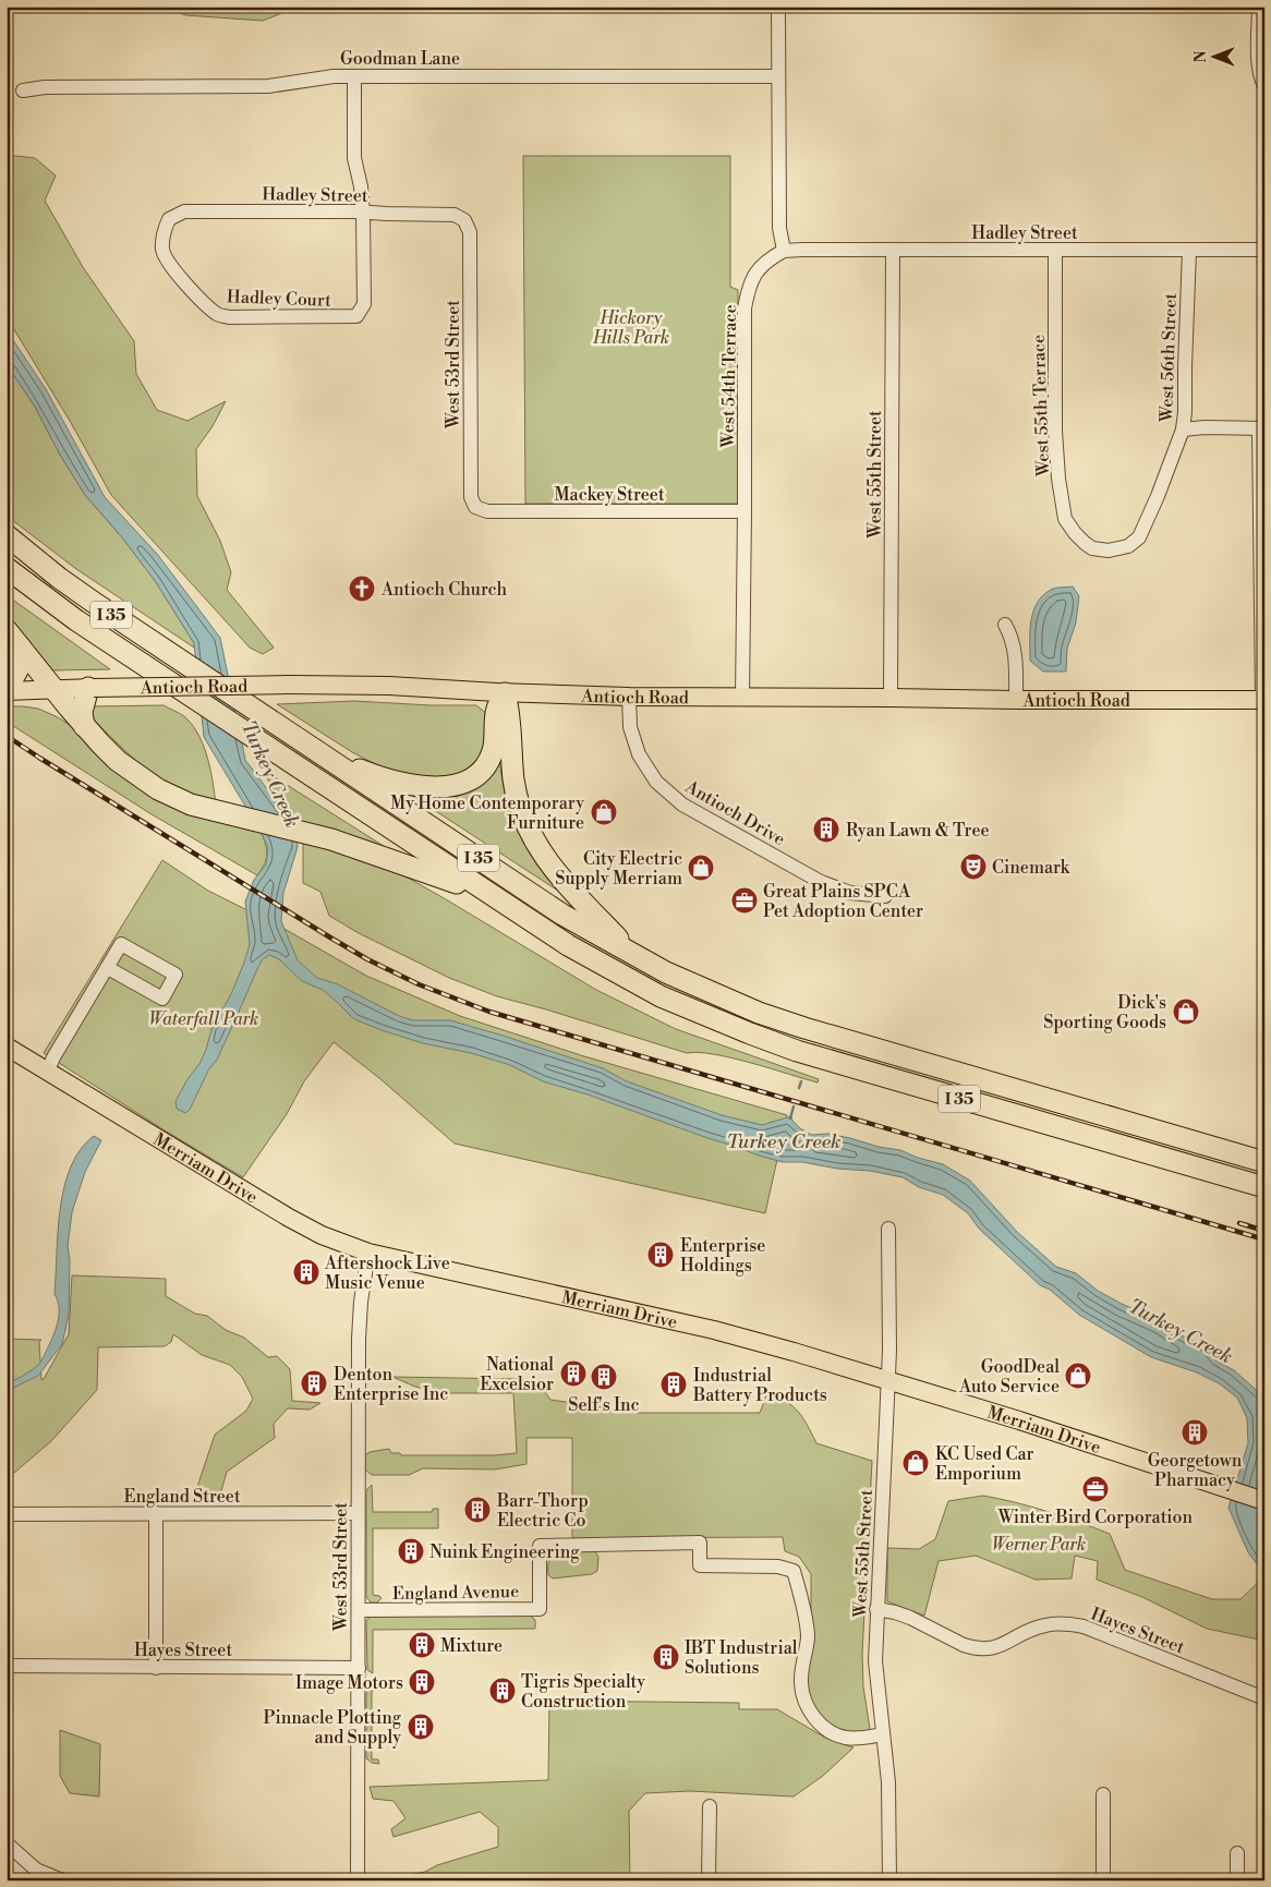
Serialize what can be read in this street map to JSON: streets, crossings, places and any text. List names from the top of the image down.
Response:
{
  "streets": {
    "highway": ["I 35"],
    "main road": ["Antioch Road", "Merriam Drive"],
    "street": [
      "Goodman Lane",
      "Hadley Street",
      "Hadley Court",
      "West 56th Street",
      "West 53rd Street",
      "West 54th Terrace",
      "West 55th Terrace",
      "West 55th Street",
      "Mackey Street",
      "Antioch Drive",
      "England Street",
      "England Avenue",
      "Hayes Street"
    ]
  },
  "crossings": [
    ["Hadley Street", "Hadley Court"],
    ["Hadley Street", "West 56th Street"],
    ["Hadley Street", "West 53rd Street"],
    ["Hadley Street", "West 54th Terrace"],
    ["Hadley Street", "West 55th Terrace"],
    ["Hadley Street", "West 55th Street"],
    ["West 56th Street", "West 55th Terrace"],
    ["West 53rd Street", "Mackey Street"],
    ["West 53rd Street", "Merriam Drive"],
    ["West 53rd Street", "England Street"],
    ["West 53rd Street", "England Avenue"],
    ["West 53rd Street", "Hayes Street"],
    ["West 54th Terrace", "Mackey Street"],
    ["West 54th Terrace", "Antioch Road"],
    ["West 55th Street", "Antioch Road"],
    ["West 55th Street", "Merriam Drive"],
    ["West 55th Street", "England Avenue"],
    ["West 55th Street", "Hayes Street"],
    ["Antioch Road", "Antioch Drive"]
  ],
  "water": ["Turkey Creek"],
  "parks": ["Hickory Hills Park", "Waterfall Park", "Werner Park"],
  "places": {
    "church": ["Antioch Church"],
    "shop": [
      "My Home Contemporary Furniture",
      "City Electric Supply Merriam",
      "Dick's Sporting Goods",
      "GoodDeal Auto Service",
      "KC Used Car Emporium"
    ],
    "building": [
      "Ryan Lawn & Tree",
      "Enterprise Holdings",
      "Aftershock Live Music Venue",
      "National Excelsior",
      "Self's Inc",
      "Denton Enterprise Inc",
      "Industrial Battery Products",
      "Georgetown Pharmacy",
      "Barr-Thorp Electric Co",
      "Nuink Engineering",
      "Mixture",
      "IBT Industrial Solutions",
      "Image Motors",
      "Tigris Specialty Construction",
      "Pinnacle Plotting and Supply"
    ],
    "theatre": ["Cinemark"],
    "office": ["Great Plains SPCA Pet Adoption Center", "Winter Bird Corporation"]
  },
  "north": "left"
}
